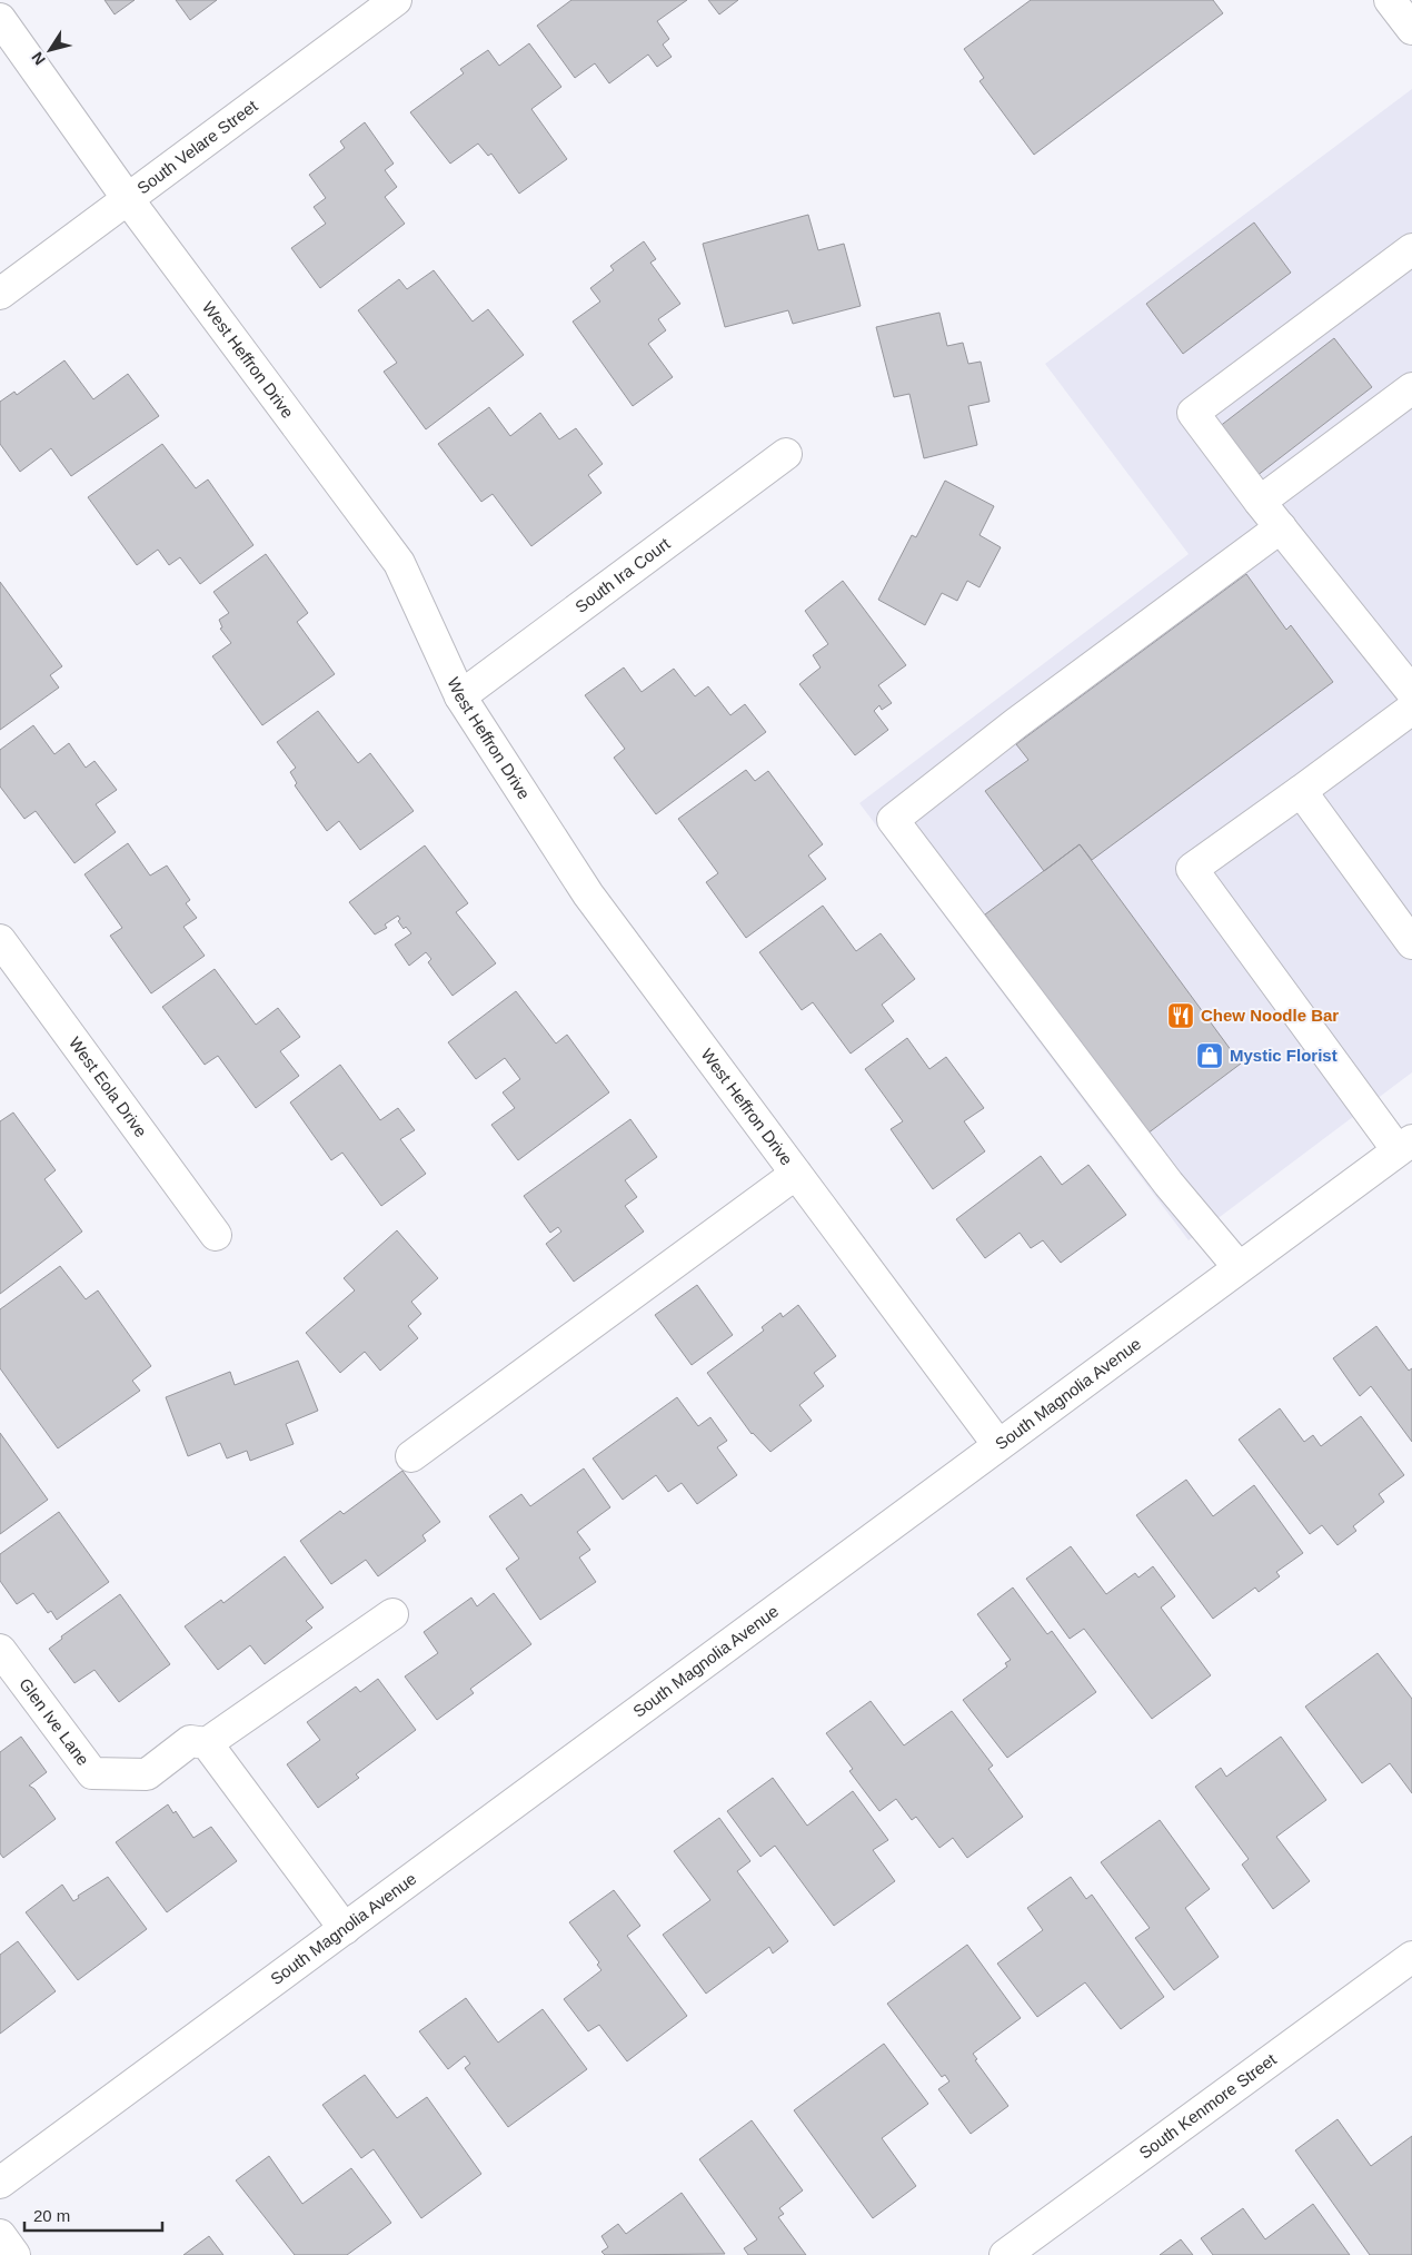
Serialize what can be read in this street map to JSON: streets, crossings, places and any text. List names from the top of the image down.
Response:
{
  "streets": {
    "street": [
      "South Velare Street",
      "West Heffron Drive",
      "South Ira Court",
      "West Eola Drive",
      "South Magnolia Avenue",
      "Glen Ive Lane",
      "South Kenmore Street"
    ]
  },
  "crossings": [
    ["South Velare Street", "West Heffron Drive"],
    ["West Heffron Drive", "South Ira Court"],
    ["West Heffron Drive", "South Magnolia Avenue"]
  ],
  "places": {
    "restaurant": ["Chew Noodle Bar"],
    "shop": ["Mystic Florist"]
  },
  "scale_bar": "20 m",
  "north": "bottom left"
}
